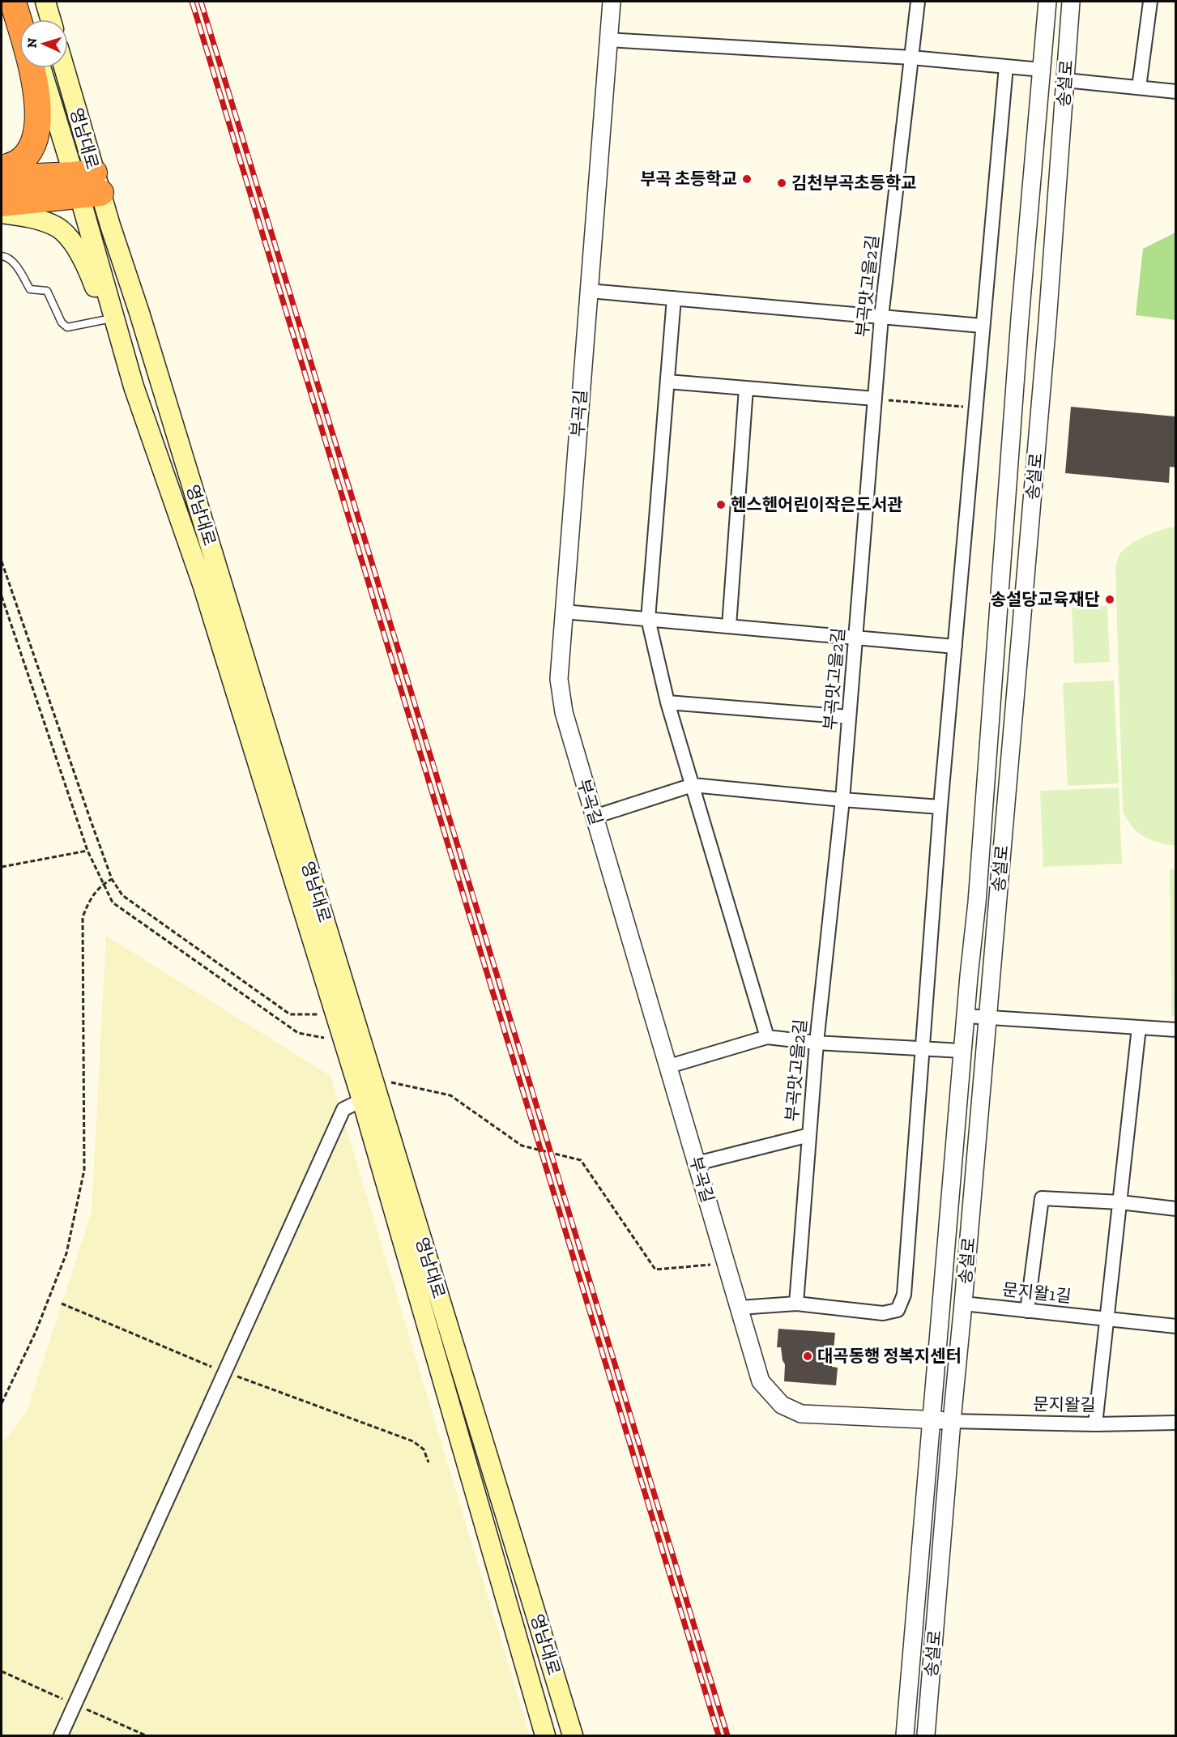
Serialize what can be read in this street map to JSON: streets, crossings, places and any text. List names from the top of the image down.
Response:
{
  "streets": {
    "main road": ["영남대로"],
    "street": [
      "송설로",
      "부곡맛고을2길",
      "부곡길",
      "문지왈1길",
      "문지왈길"
    ]
  },
  "crossings": [
    ["송설로", "부곡길"],
    ["송설로", "문지왈1길"],
    ["송설로", "문지왈길"],
    ["부곡길", "문지왈길"]
  ],
  "places": [
    "부곡 초등학교",
    "김천부곡초등학교",
    "헨스헨어린이작은도서관",
    "송설당교육재단",
    "대곡동행 정복지센터"
  ],
  "north": "left"
}
